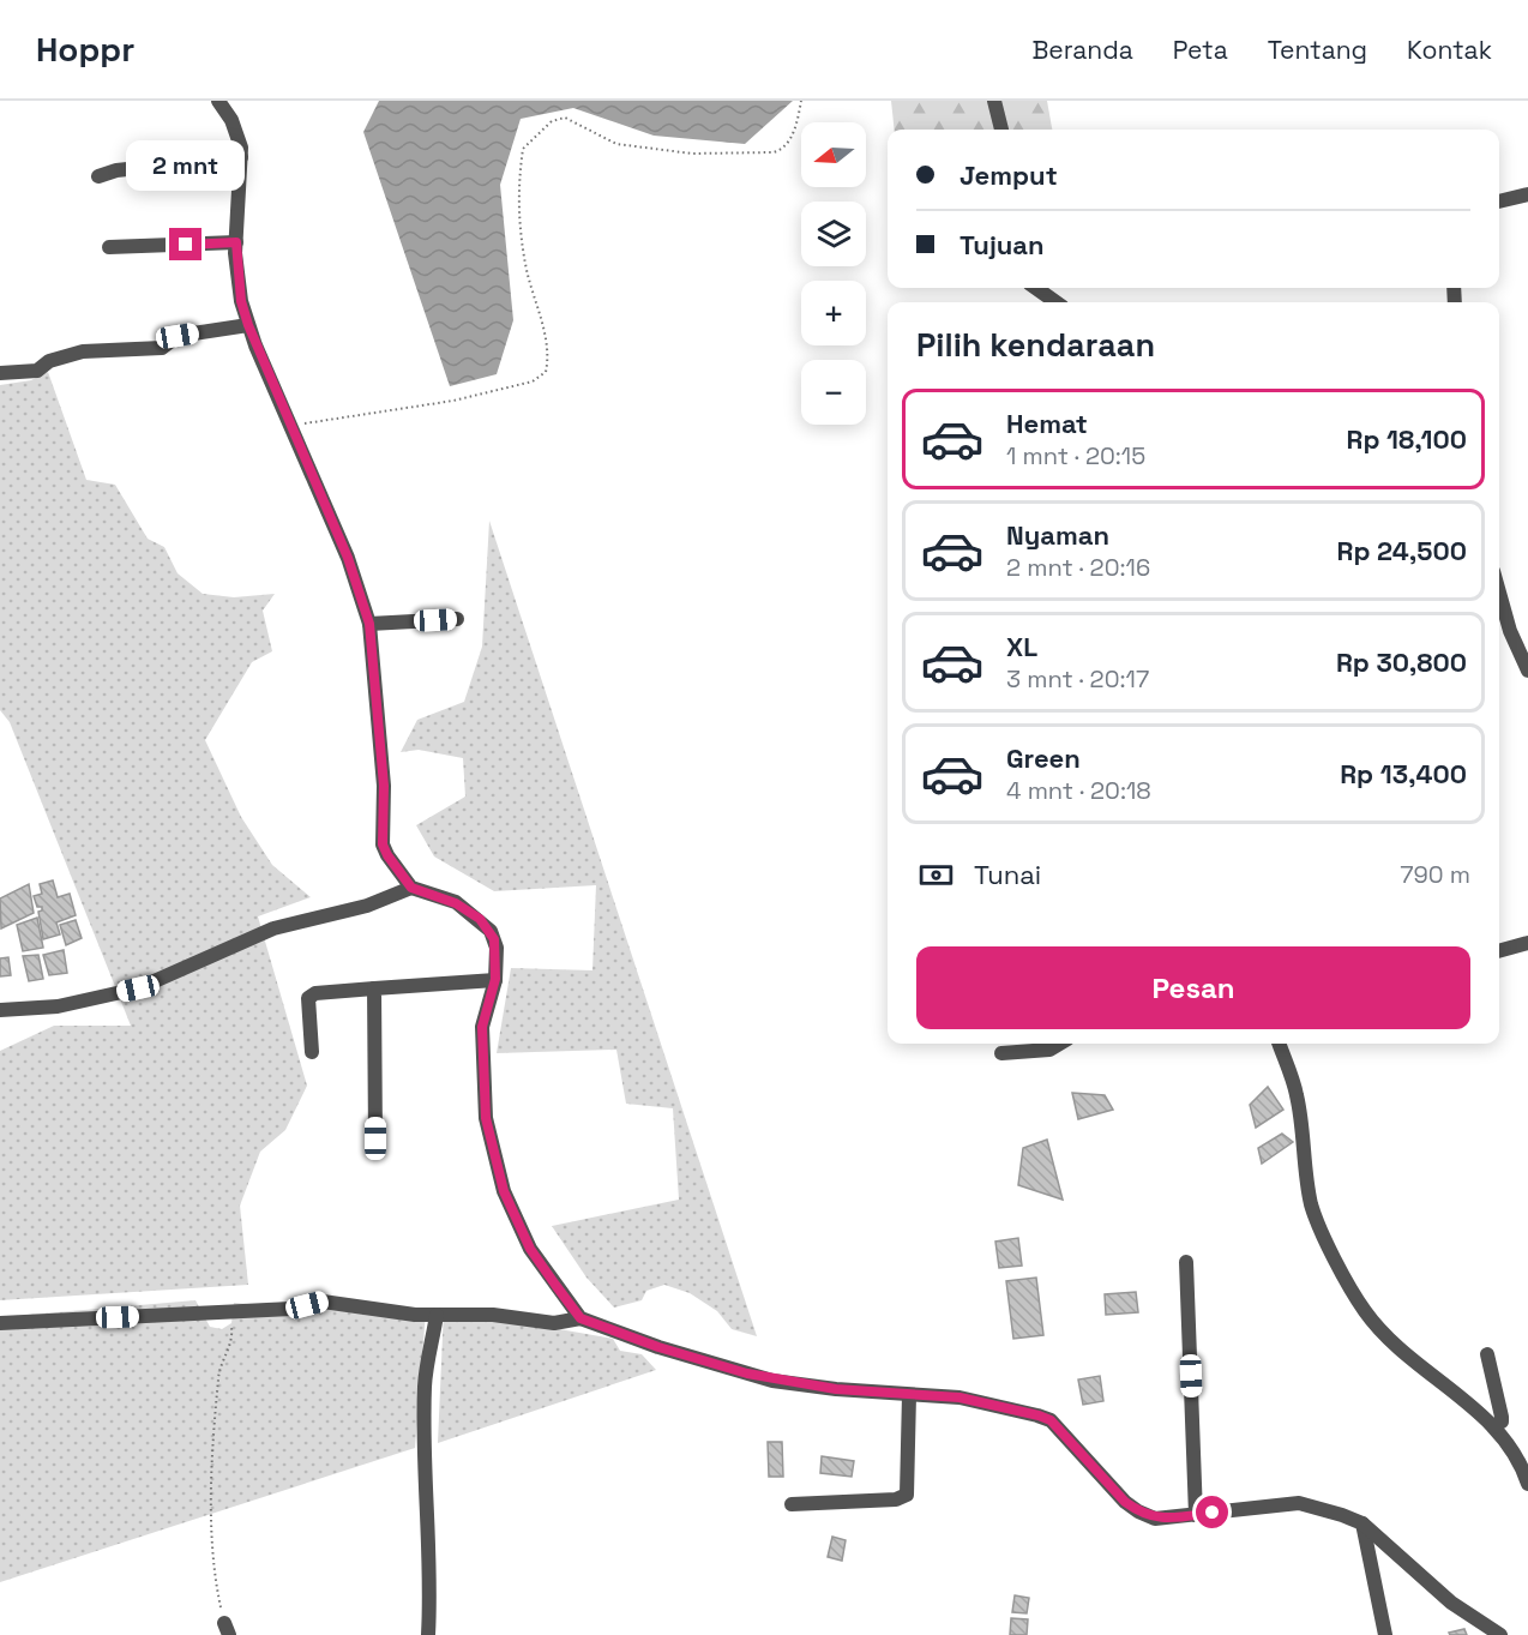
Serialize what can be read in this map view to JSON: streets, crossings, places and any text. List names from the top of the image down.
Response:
{
  "north": "left",
  "page": {
    "header": "Hoppr",
    "nav": [
      "Beranda",
      "Peta",
      "Tentang",
      "Kontak"
    ],
    "map_buttons": ["+", "−"],
    "banner": ["Jemput", "Tujuan"],
    "bubble": "2 mnt",
    "heading": "Pilih kendaraan",
    "list": [
      {
        "name": "Hemat",
        "note": "1 mnt · 20:15",
        "value": "Rp 18,100"
      },
      {
        "name": "Nyaman",
        "note": "2 mnt · 20:16",
        "value": "Rp 24,500"
      },
      {
        "name": "XL",
        "note": "3 mnt · 20:17",
        "value": "Rp 30,800"
      },
      {
        "name": "Green",
        "note": "4 mnt · 20:18",
        "value": "Rp 13,400"
      }
    ],
    "pay": ["Tunai", "790 m"],
    "buttons": "Pesan"
  }
}
